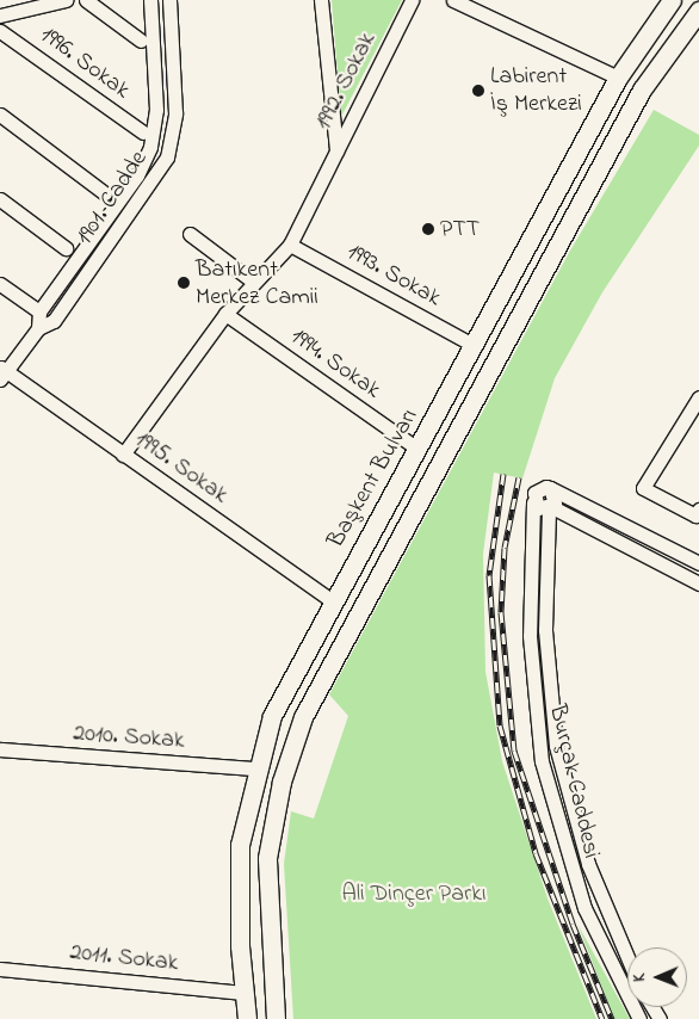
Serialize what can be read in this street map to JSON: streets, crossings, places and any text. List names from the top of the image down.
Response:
{
  "streets": {
    "main road": ["Başkent Bulvarı"],
    "street": [
      "1996. Sokak",
      "1992. Sokak",
      "1901. Cadde",
      "1993. Sokak",
      "1994. Sokak",
      "1995. Sokak",
      "2010. Sokak",
      "Burçak Caddesi",
      "2011. Sokak"
    ]
  },
  "crossings": [
    ["1992. Sokak", "1993. Sokak"],
    ["1992. Sokak", "1994. Sokak"],
    ["1992. Sokak", "1995. Sokak"],
    ["1901. Cadde", "1995. Sokak"],
    ["1993. Sokak", "Başkent Bulvarı"],
    ["1994. Sokak", "Başkent Bulvarı"],
    ["1995. Sokak", "Başkent Bulvarı"],
    ["Başkent Bulvarı", "2010. Sokak"],
    ["Başkent Bulvarı", "2011. Sokak"]
  ],
  "parks": ["Ali Dinçer Parkı"],
  "places": ["Labirent İş Merkezi", "PTT", "Batıkent Merkez Camii"],
  "north": "left"
}
